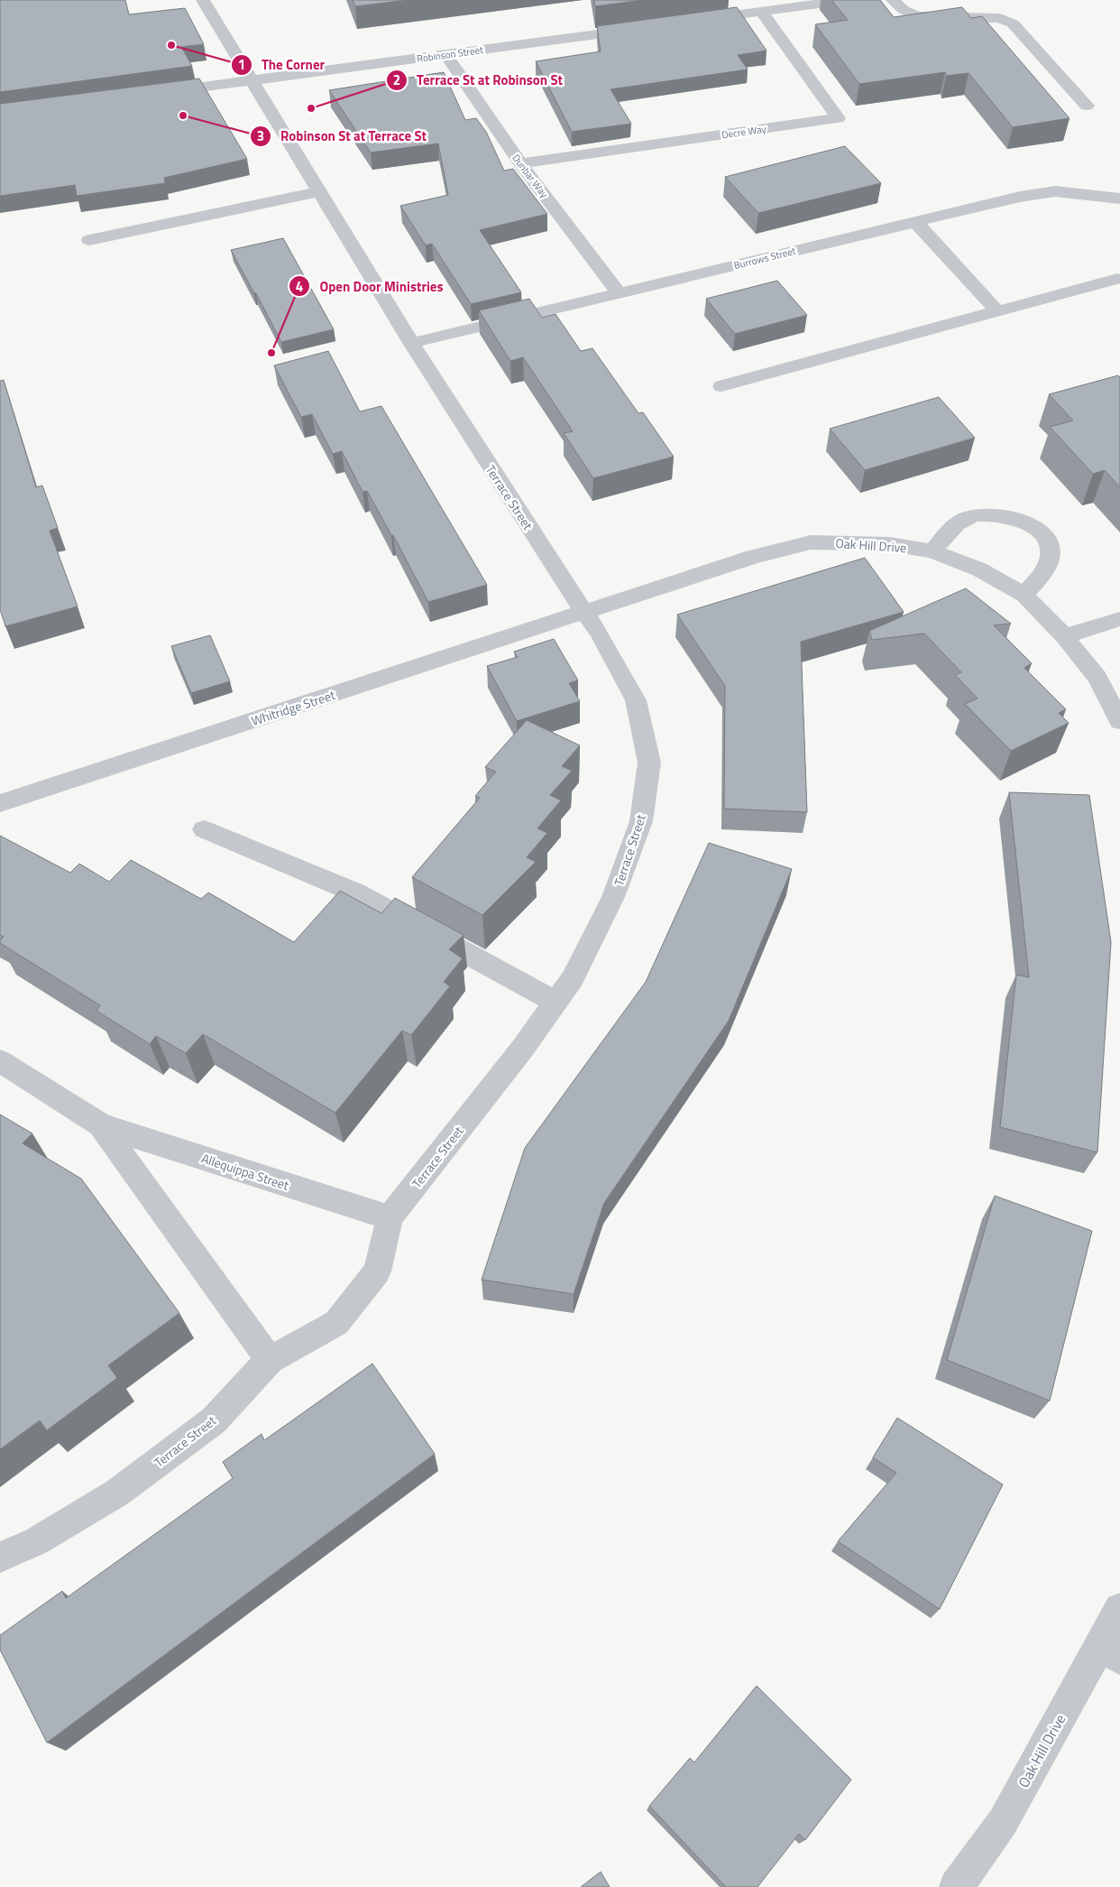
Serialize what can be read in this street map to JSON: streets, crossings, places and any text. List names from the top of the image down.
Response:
{
  "streets": {
    "street": [
      "Robinson Street",
      "Decre Way",
      "Dunbar Way",
      "Burrows Street",
      "Terrace Street",
      "Oak Hill Drive",
      "Whitridge Street",
      "Allequippa Street"
    ]
  },
  "crossings": [
    ["Robinson Street", "Dunbar Way"],
    ["Robinson Street", "Terrace Street"],
    ["Decre Way", "Dunbar Way"],
    ["Dunbar Way", "Burrows Street"],
    ["Burrows Street", "Terrace Street"],
    ["Terrace Street", "Oak Hill Drive"],
    ["Terrace Street", "Whitridge Street"],
    ["Terrace Street", "Allequippa Street"],
    ["Oak Hill Drive", "Whitridge Street"]
  ],
  "places": [
    "The Corner",
    "Terrace St at Robinson St",
    "Robinson St at Terrace St",
    "Open Door Ministries"
  ]
}
